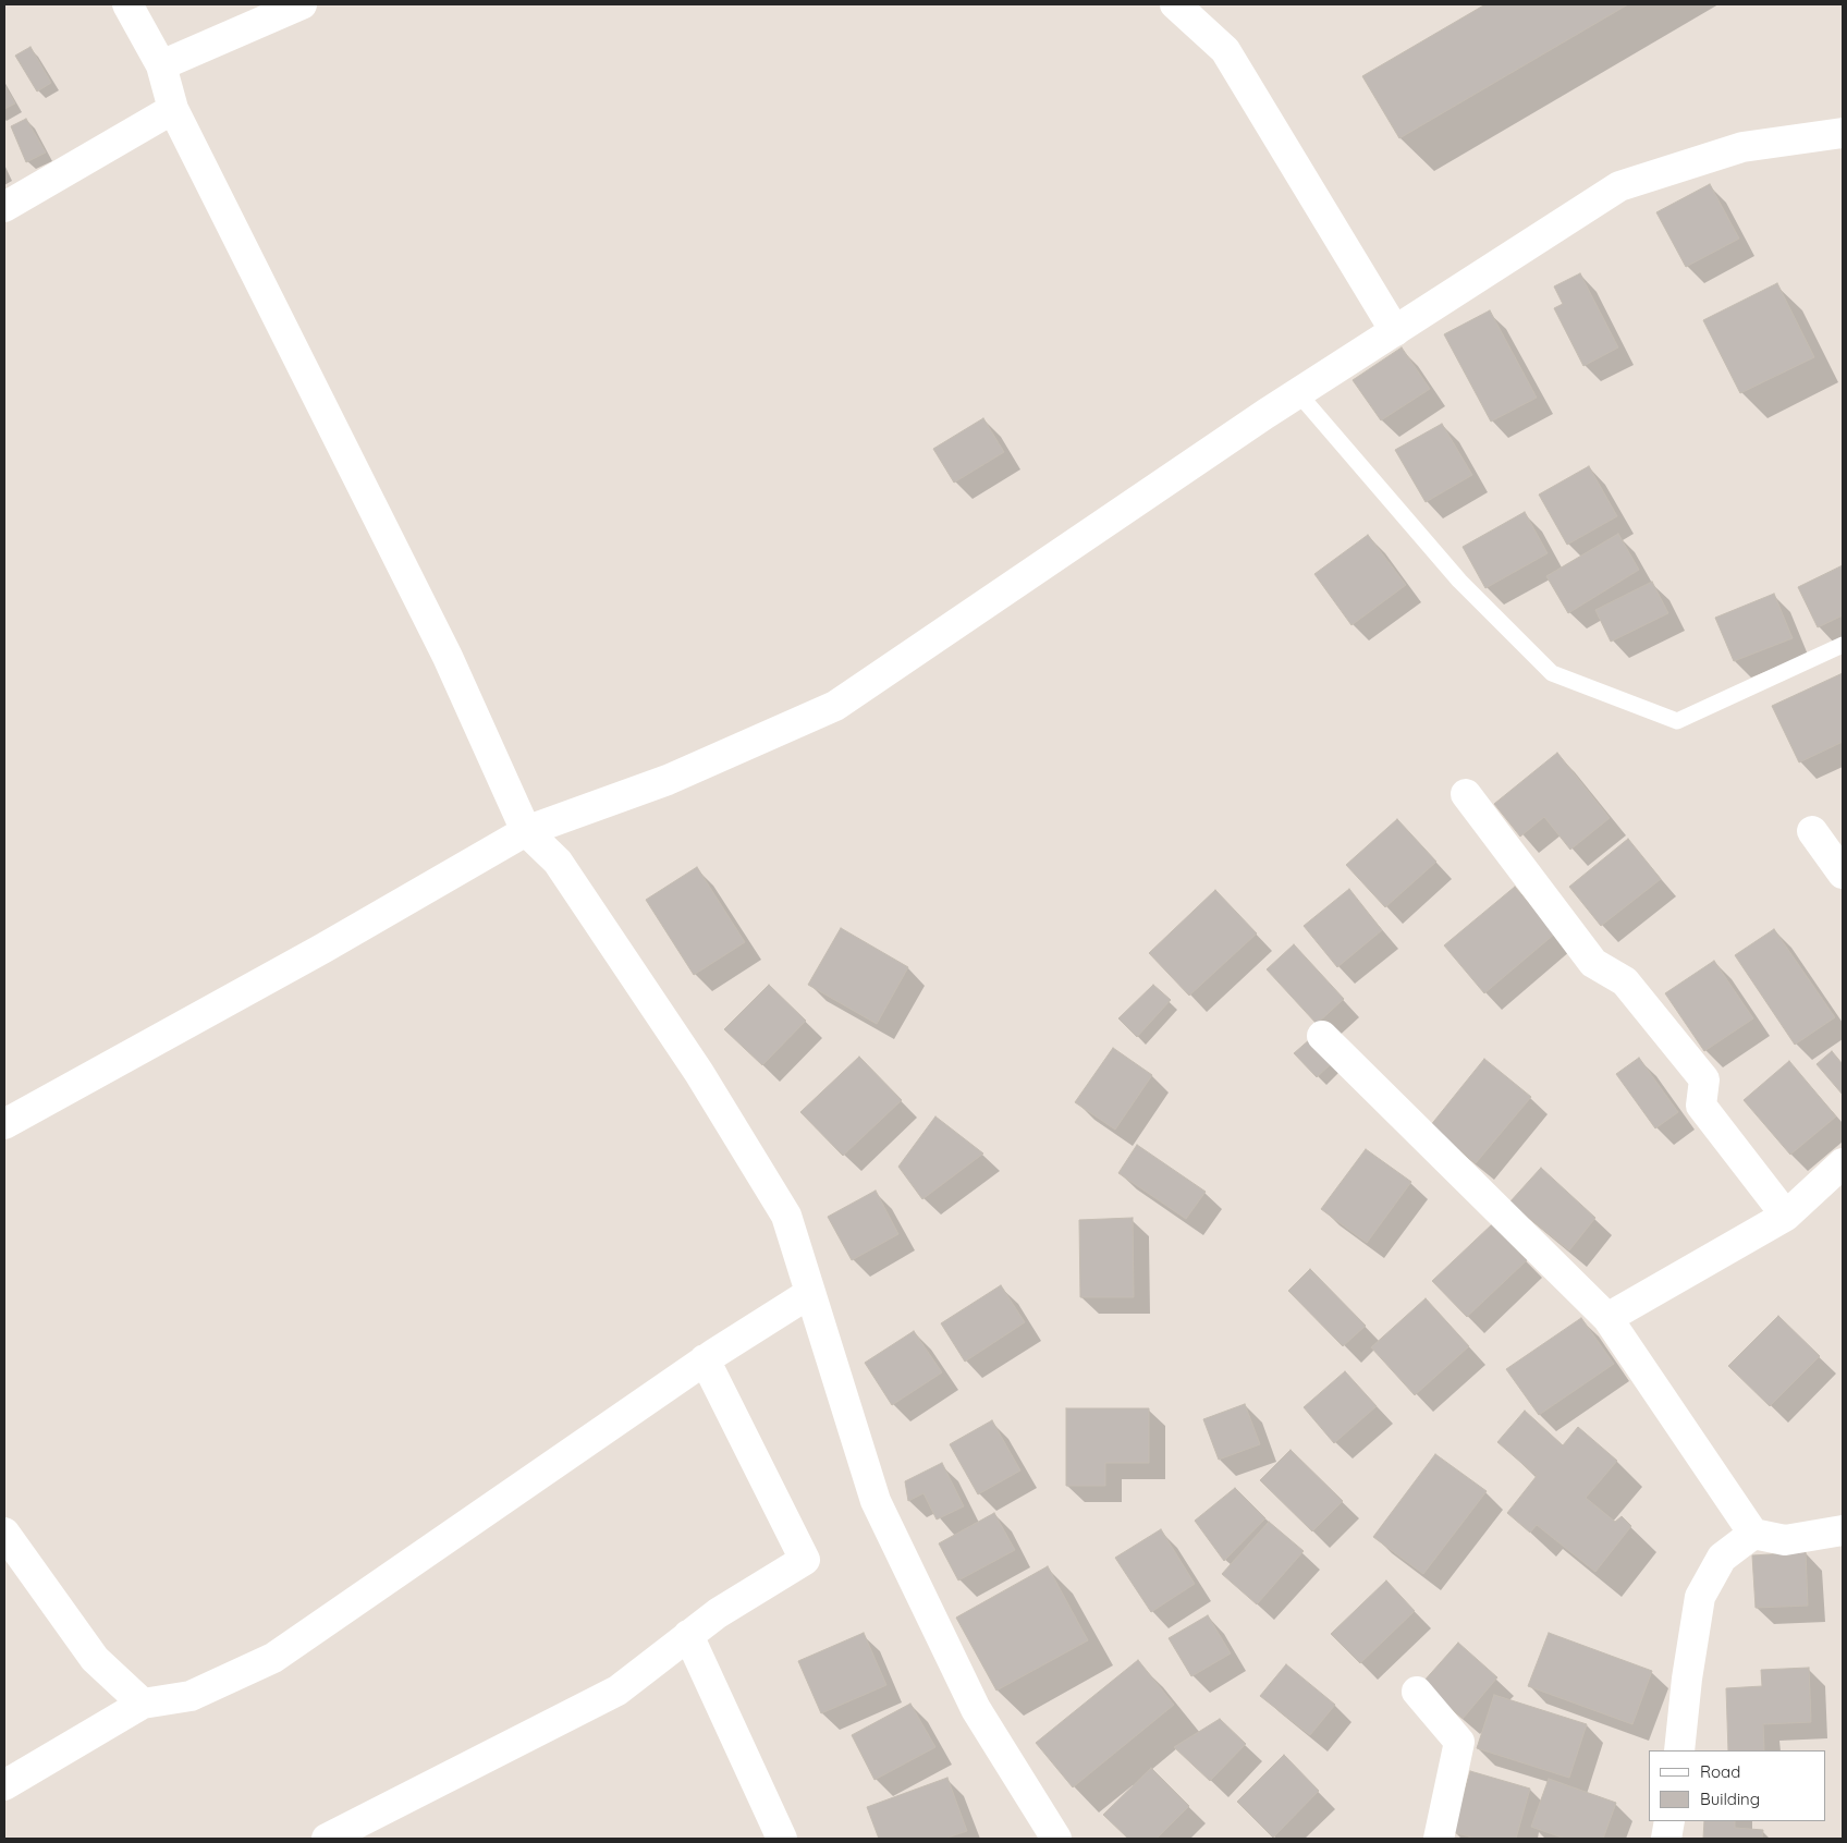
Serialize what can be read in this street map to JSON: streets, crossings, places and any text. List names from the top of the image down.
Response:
{
  "legend": ["Road", "Building"]
}
